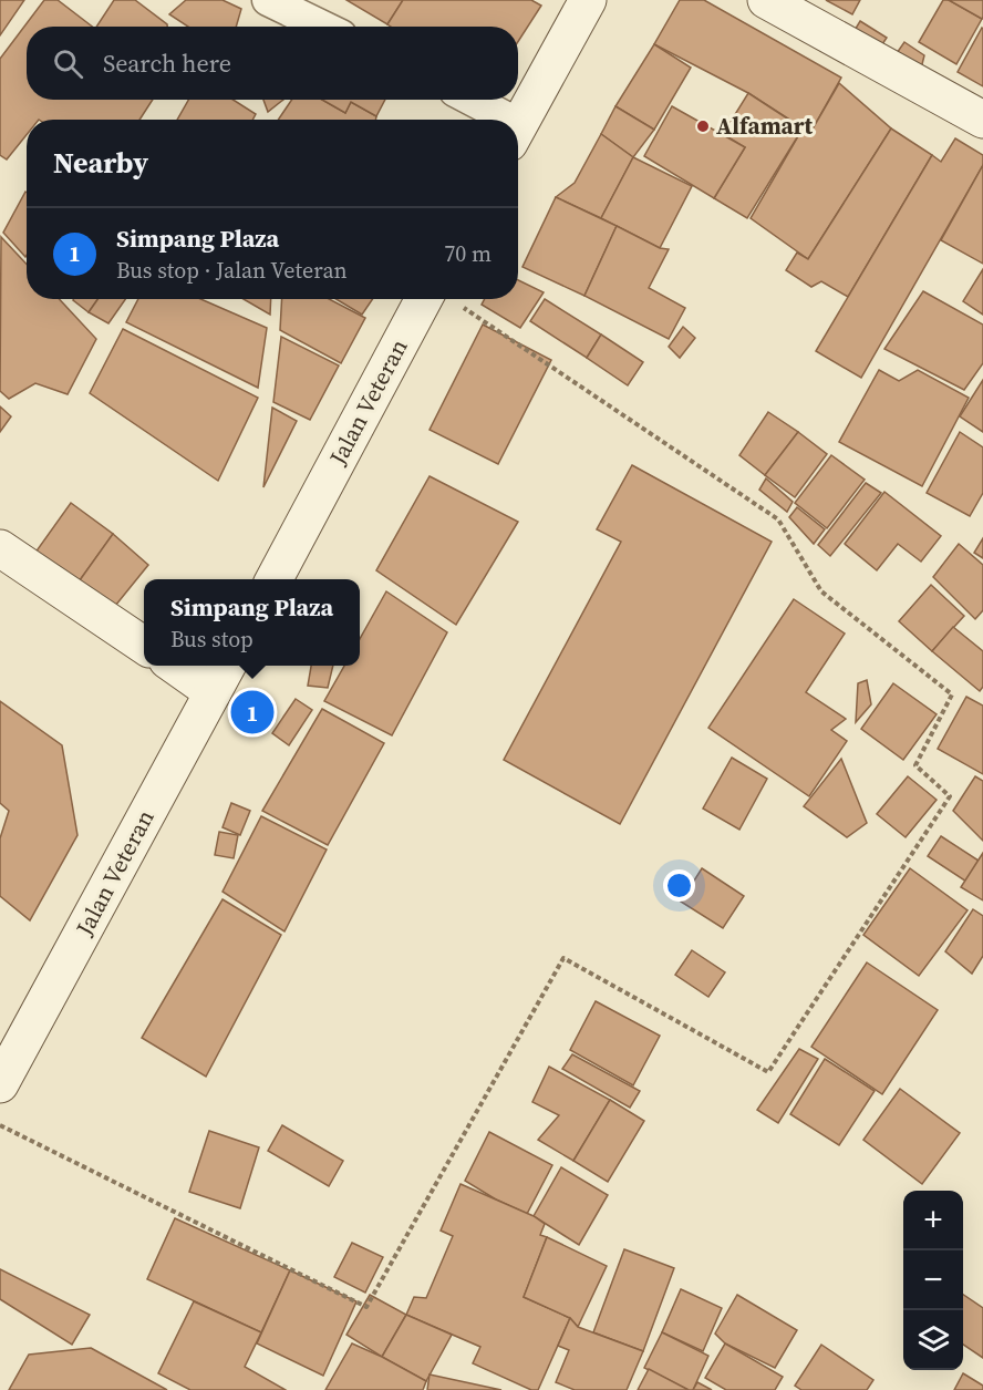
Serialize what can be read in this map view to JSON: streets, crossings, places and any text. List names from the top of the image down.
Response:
{
  "streets": {
    "main road": ["Jalan Veteran"]
  },
  "places": ["Alfamart"],
  "page": {
    "search": "Search here",
    "heading": "Nearby",
    "list": [
      {
        "mark": "1",
        "name": "Simpang Plaza",
        "note": "Bus stop · Jalan Veteran",
        "value": "70 m"
      }
    ],
    "popup": ["Simpang Plaza", "Bus stop"],
    "pins": "1",
    "map_buttons": ["+", "−"]
  }
}
